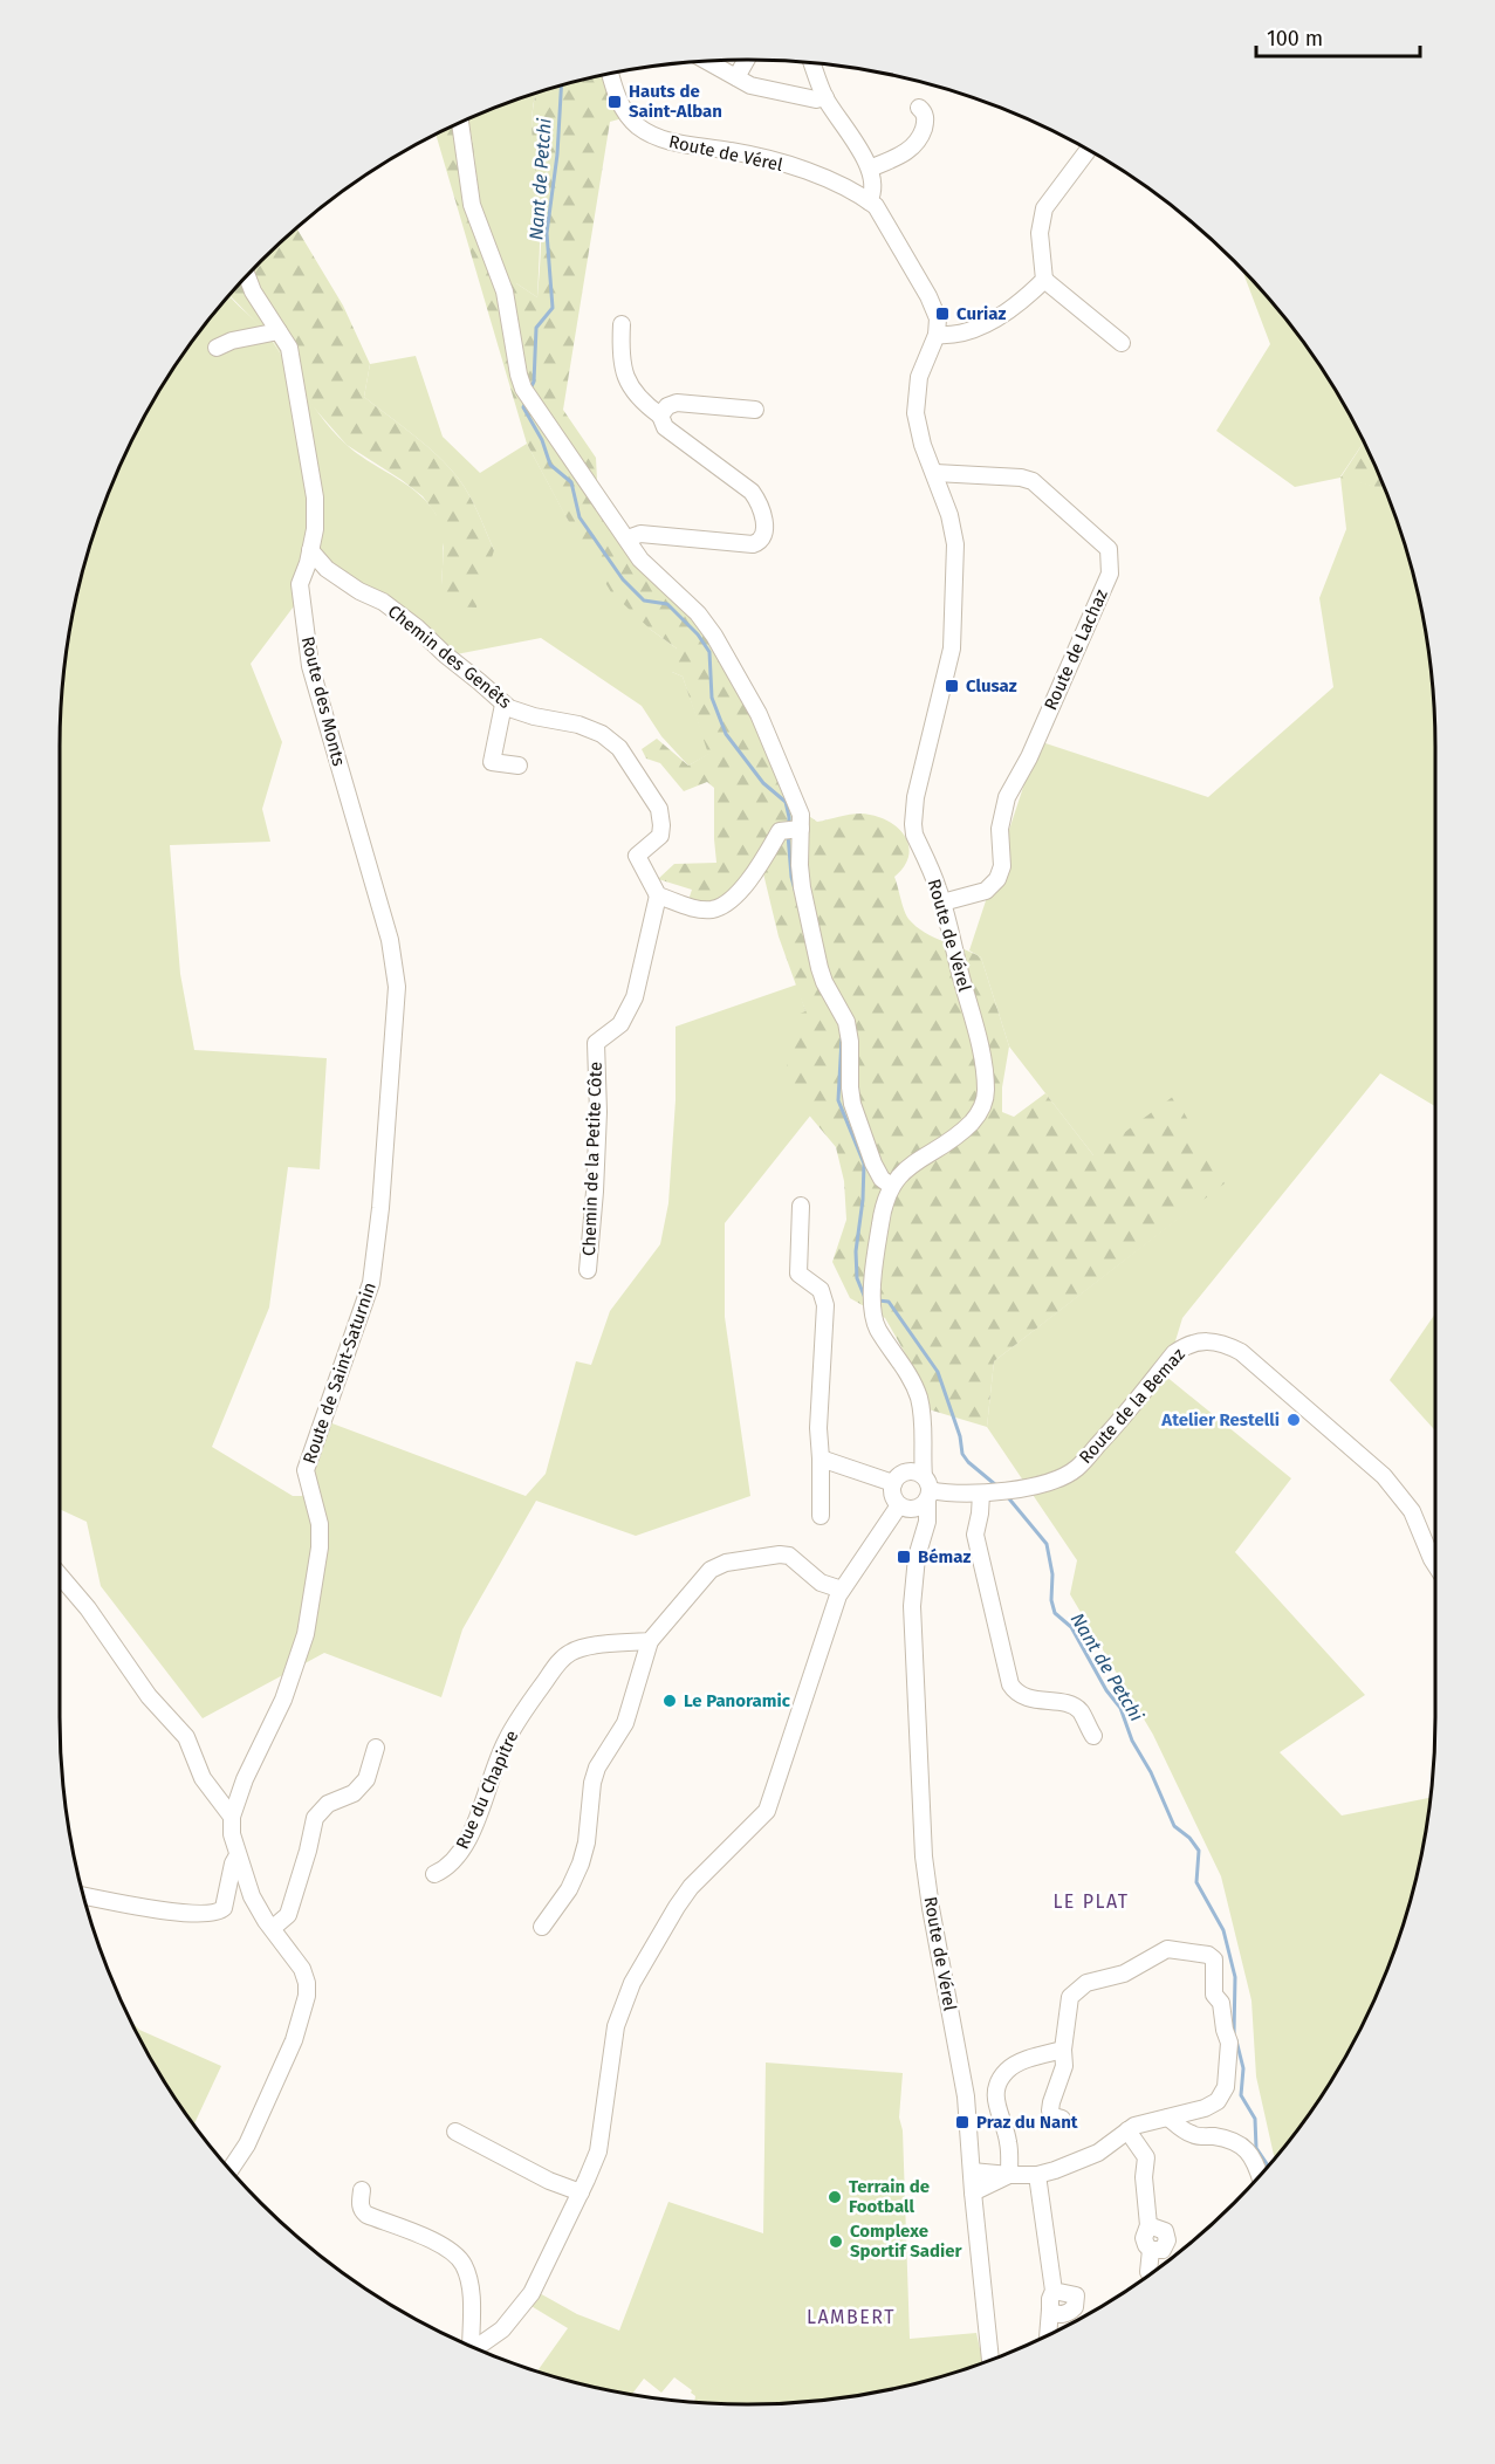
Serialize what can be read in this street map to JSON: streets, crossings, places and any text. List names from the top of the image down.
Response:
{
  "streets": {
    "street": [
      "Route de Vérel",
      "Route de Lachaz",
      "Chemin des Genêts",
      "Route des Monts",
      "Chemin de la Petite Côte",
      "Route de Saint-Saturnin",
      "Route de la Bemaz",
      "Rue du Chapitre"
    ]
  },
  "crossings": [
    ["Route de Vérel", "Route de Lachaz"],
    ["Route de Vérel", "Route de la Bemaz"],
    ["Chemin des Genêts", "Route des Monts"],
    ["Chemin des Genêts", "Chemin de la Petite Côte"],
    ["Route des Monts", "Route de Saint-Saturnin"]
  ],
  "districts": ["LE PLAT", "LAMBERT"],
  "water": ["Nant de Petchi"],
  "places": {
    "transit": [
      "Hauts de Saint-Alban",
      "Curiaz",
      "Clusaz",
      "Bémaz",
      "Praz du Nant"
    ],
    "other": [
      "Atelier Restelli",
      "Le Panoramic",
      "Terrain de Football",
      "Complexe Sportif Sadier"
    ]
  },
  "scale_bar": "100 m"
}
